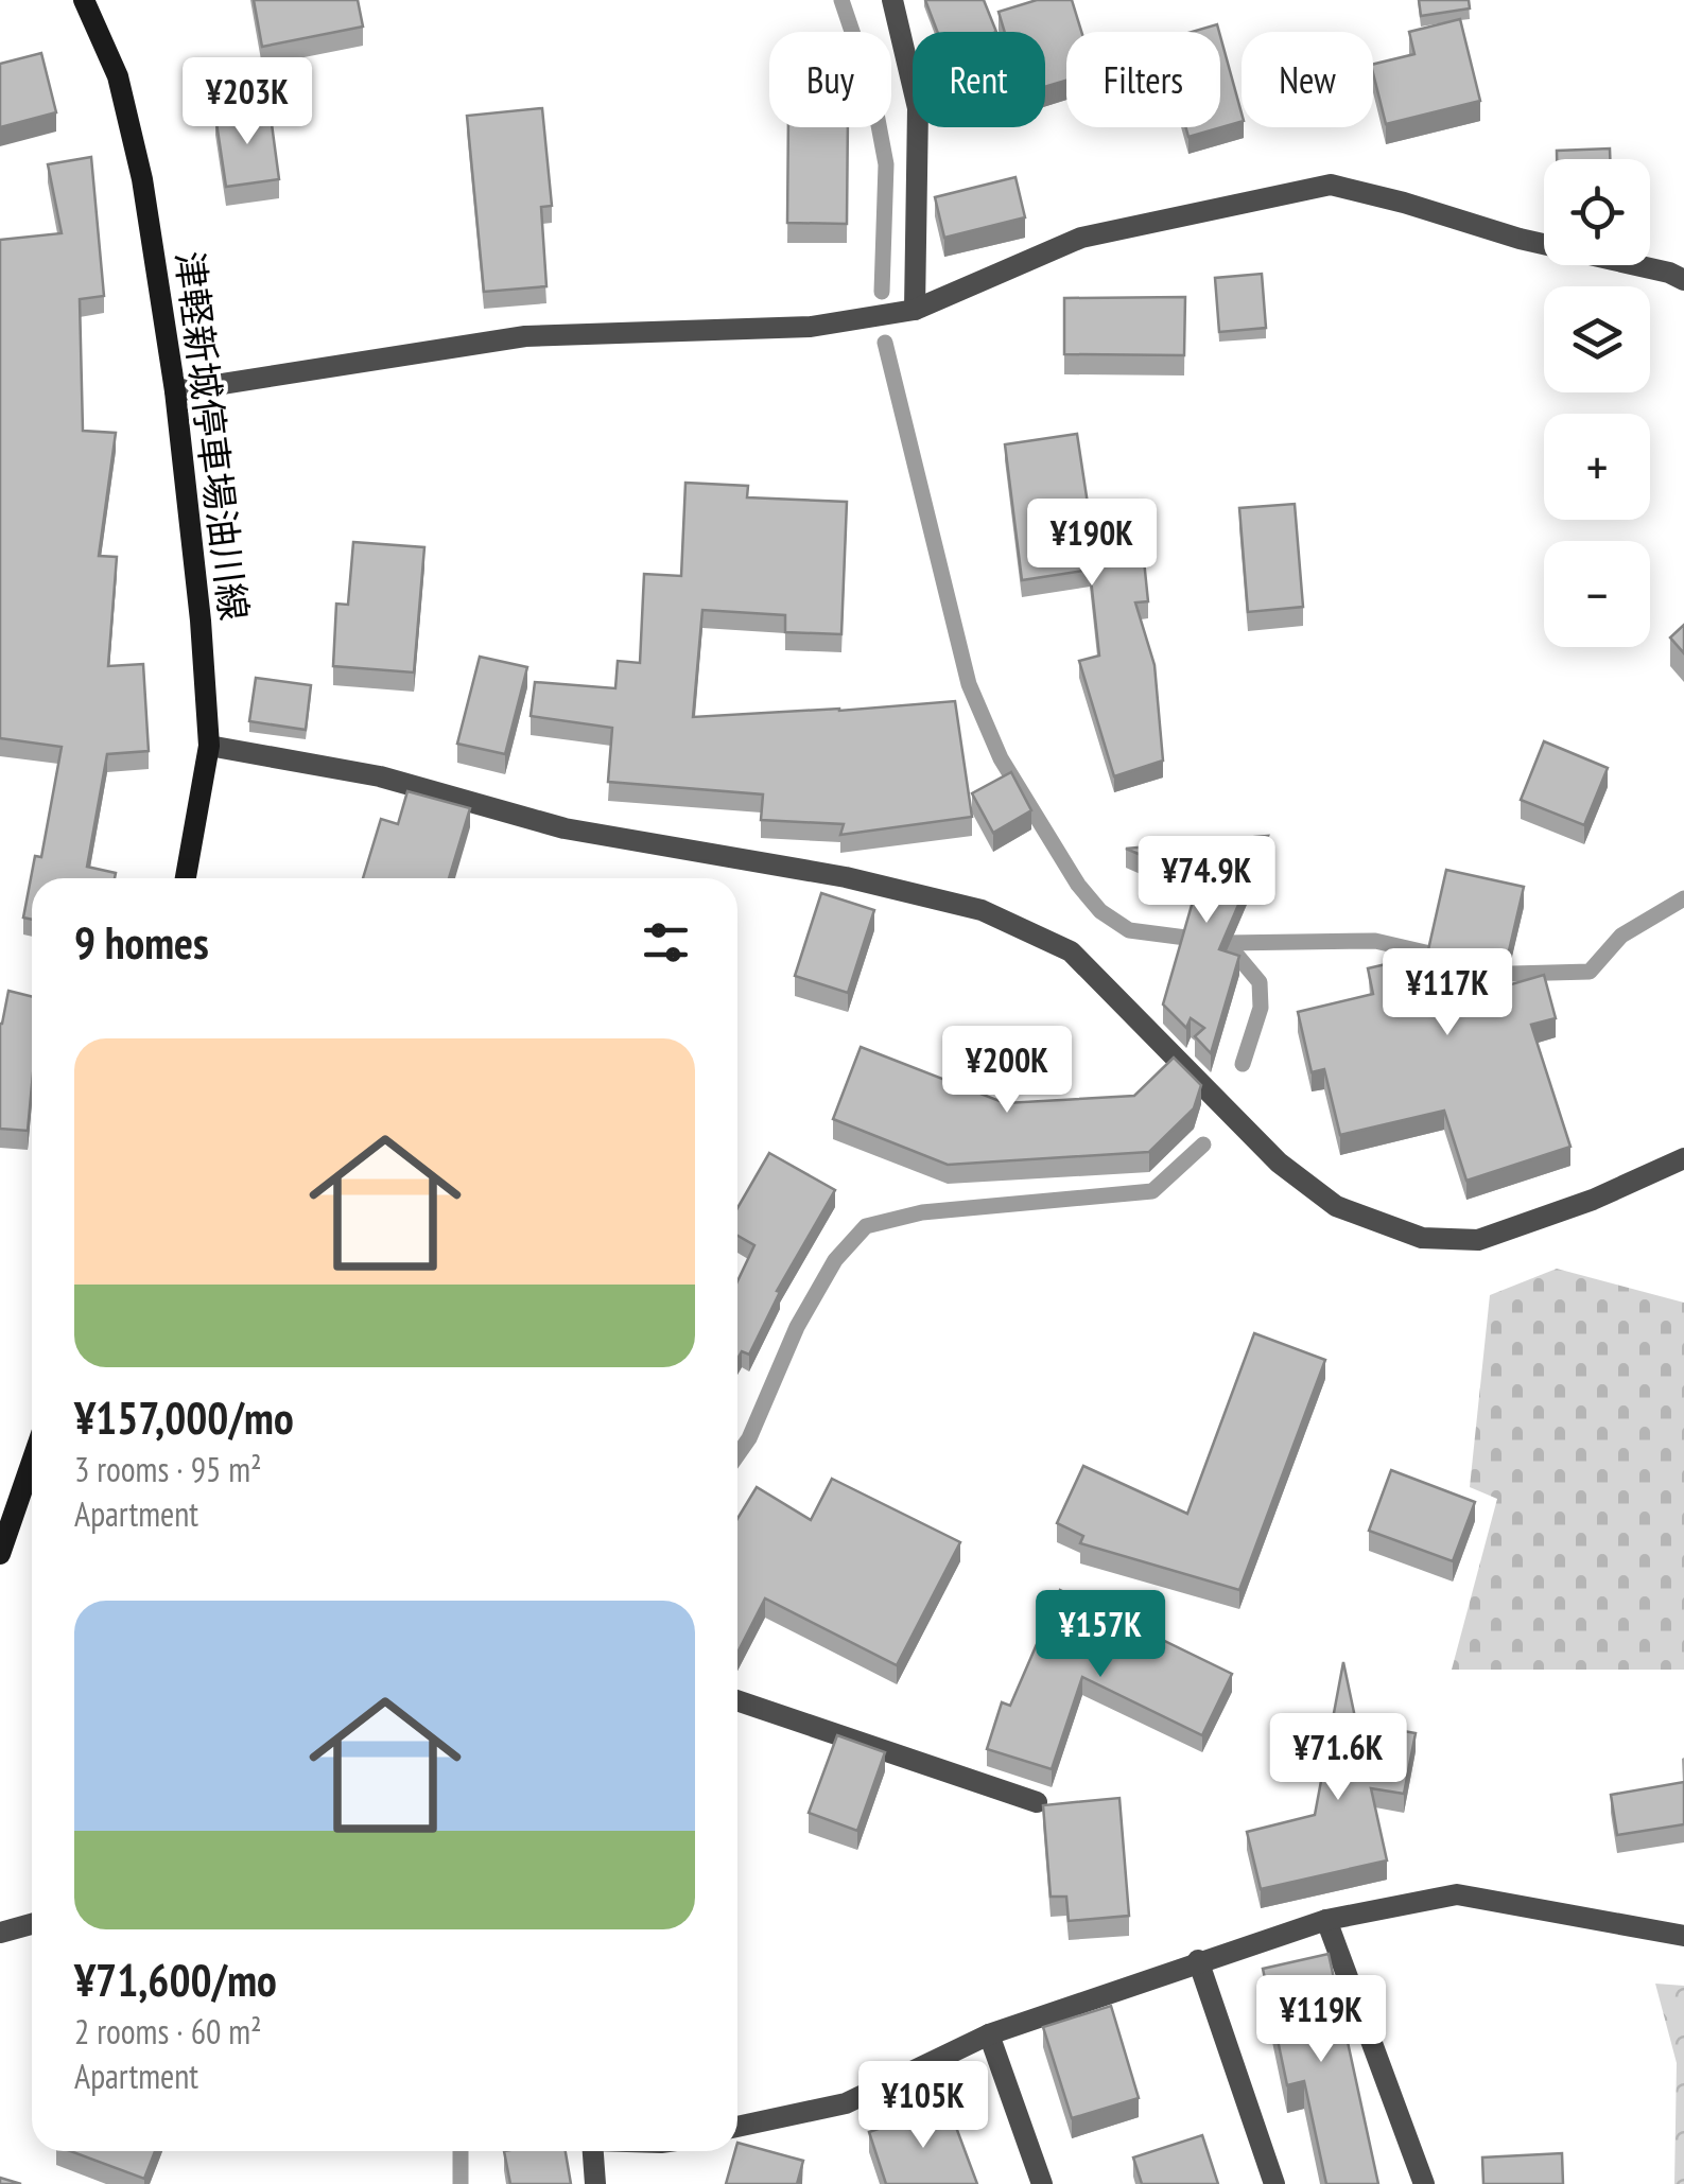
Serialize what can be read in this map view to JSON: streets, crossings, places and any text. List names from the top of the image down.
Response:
{
  "streets": {
    "main road": ["津軽新城停車場油川線"]
  },
  "page": {
    "chip": [
      "Buy",
      "Rent",
      "Filters",
      "New"
    ],
    "price": [
      "¥203K",
      "¥190K",
      "¥74.9K",
      "¥117K",
      "¥200K",
      "¥157K",
      "¥71.6K",
      "¥119K",
      "¥105K"
    ],
    "map_buttons": ["+", "−"],
    "heading": "9 homes",
    "list": [
      {
        "name": "¥157,000/mo",
        "note": "3 rooms · 95 m² · Apartment"
      },
      {
        "name": "¥71,600/mo",
        "note": "2 rooms · 60 m² · Apartment"
      }
    ]
  }
}
